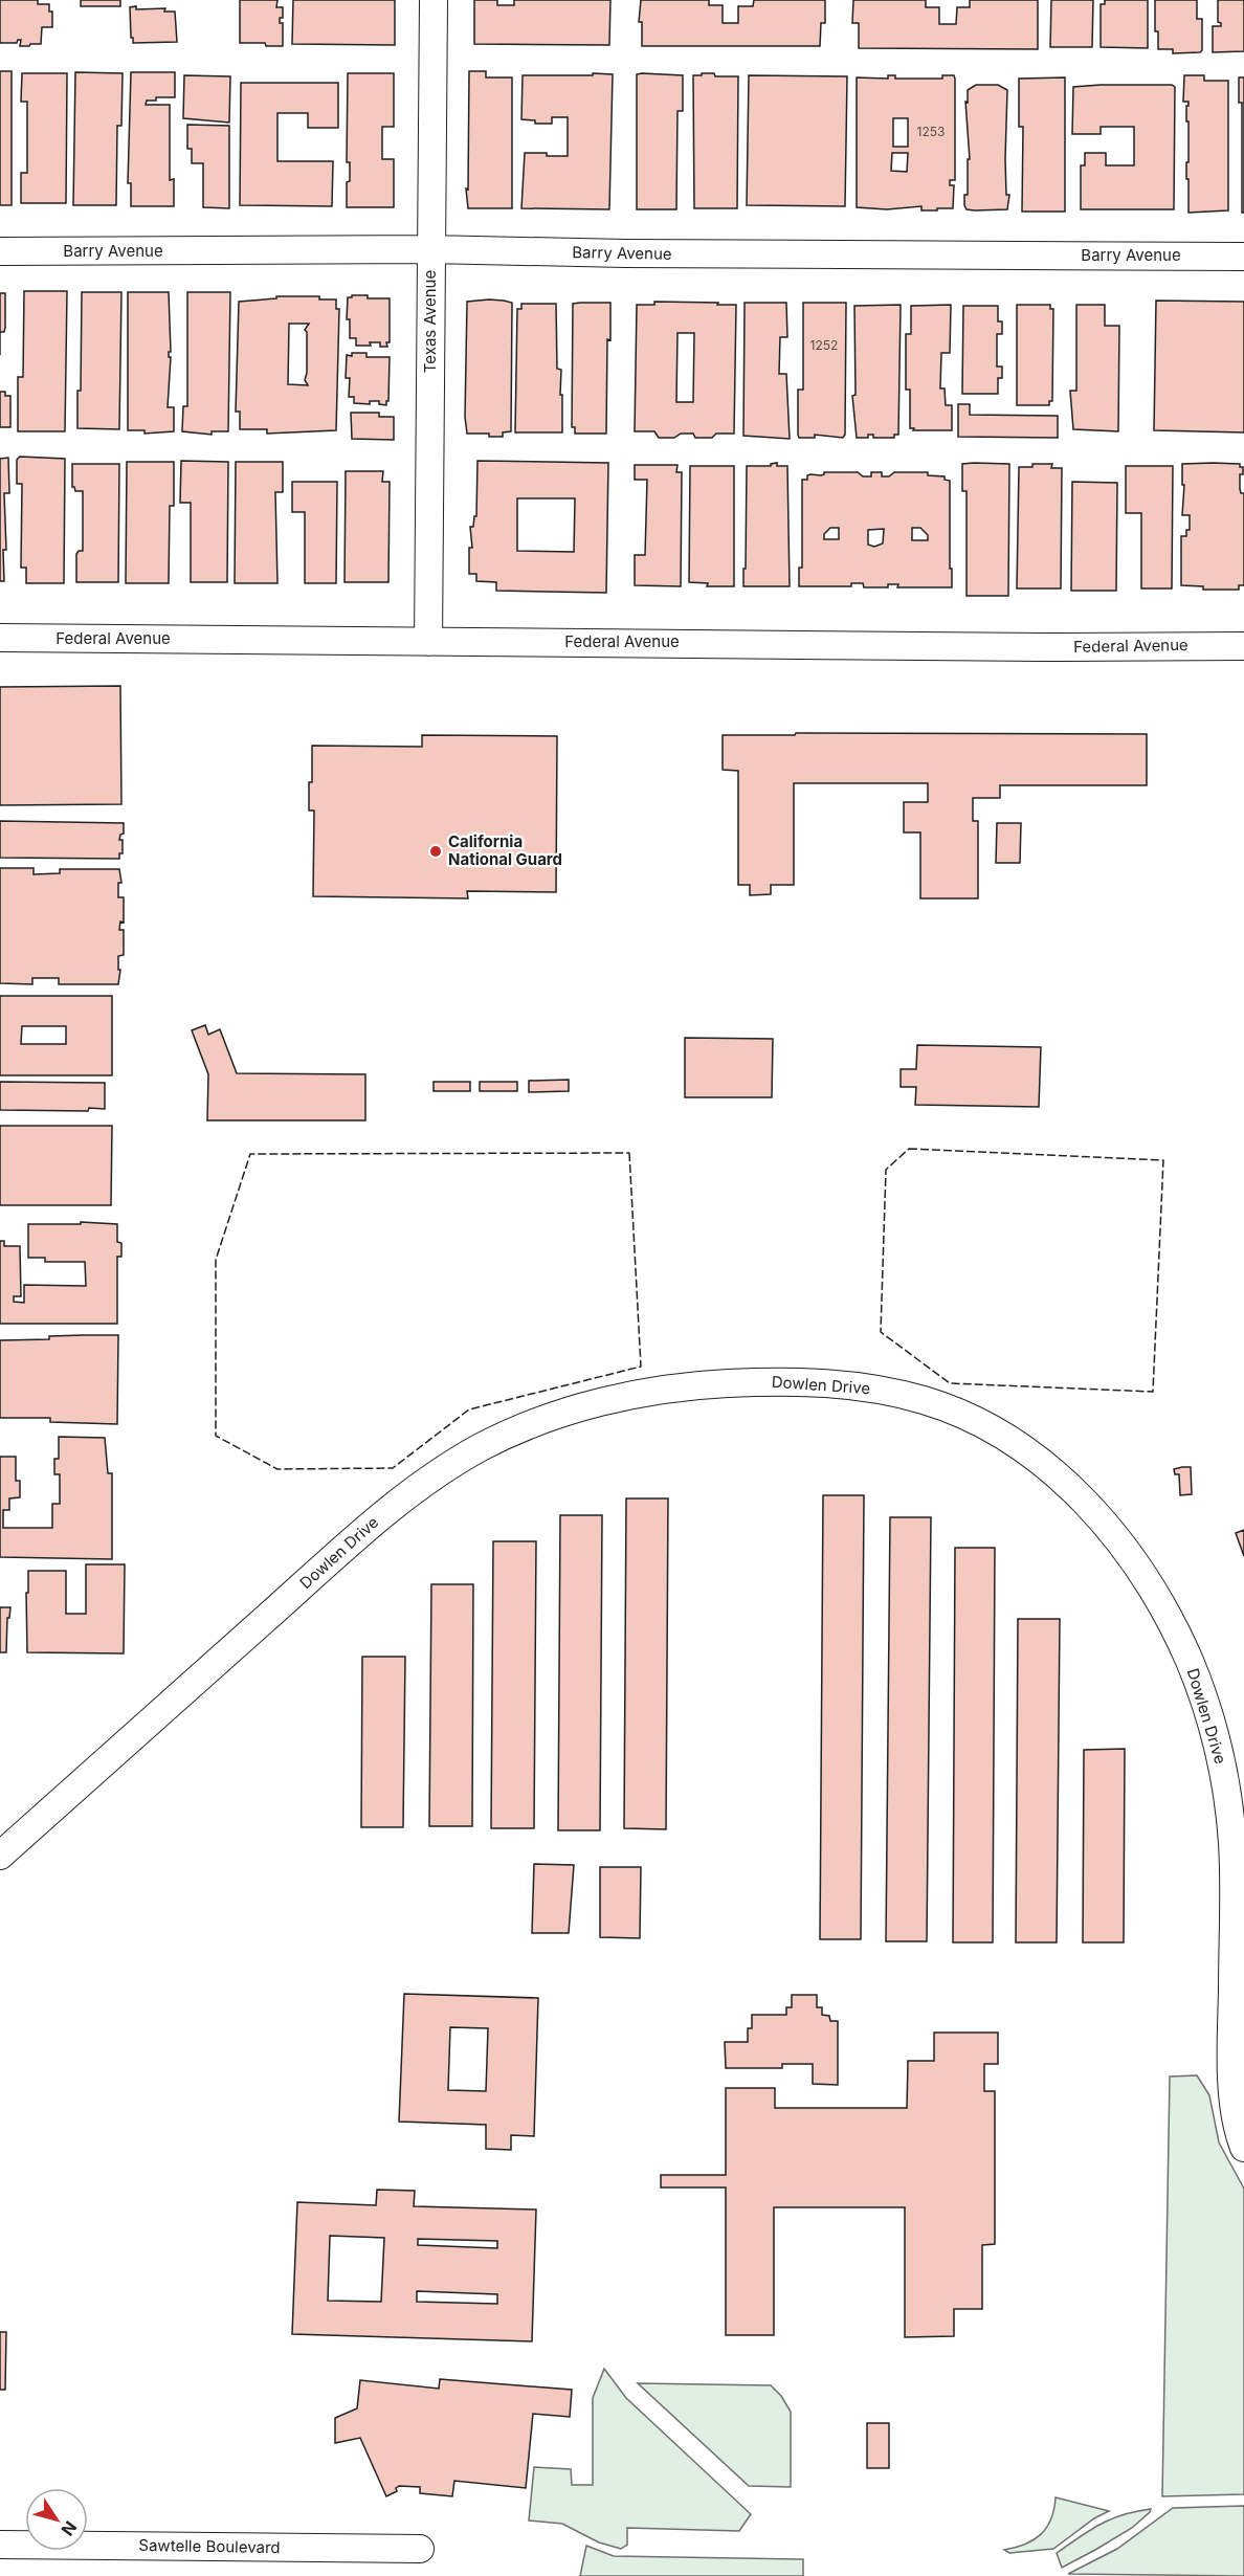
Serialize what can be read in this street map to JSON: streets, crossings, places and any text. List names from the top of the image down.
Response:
{
  "streets": {
    "street": [
      "Barry Avenue",
      "Texas Avenue",
      "Federal Avenue",
      "Dowlen Drive",
      "Sawtelle Boulevard"
    ]
  },
  "crossings": [
    ["Barry Avenue", "Texas Avenue"],
    ["Texas Avenue", "Federal Avenue"]
  ],
  "places": ["California National Guard"],
  "house_numbers": ["1253", "1252"],
  "north": "bottom right"
}
